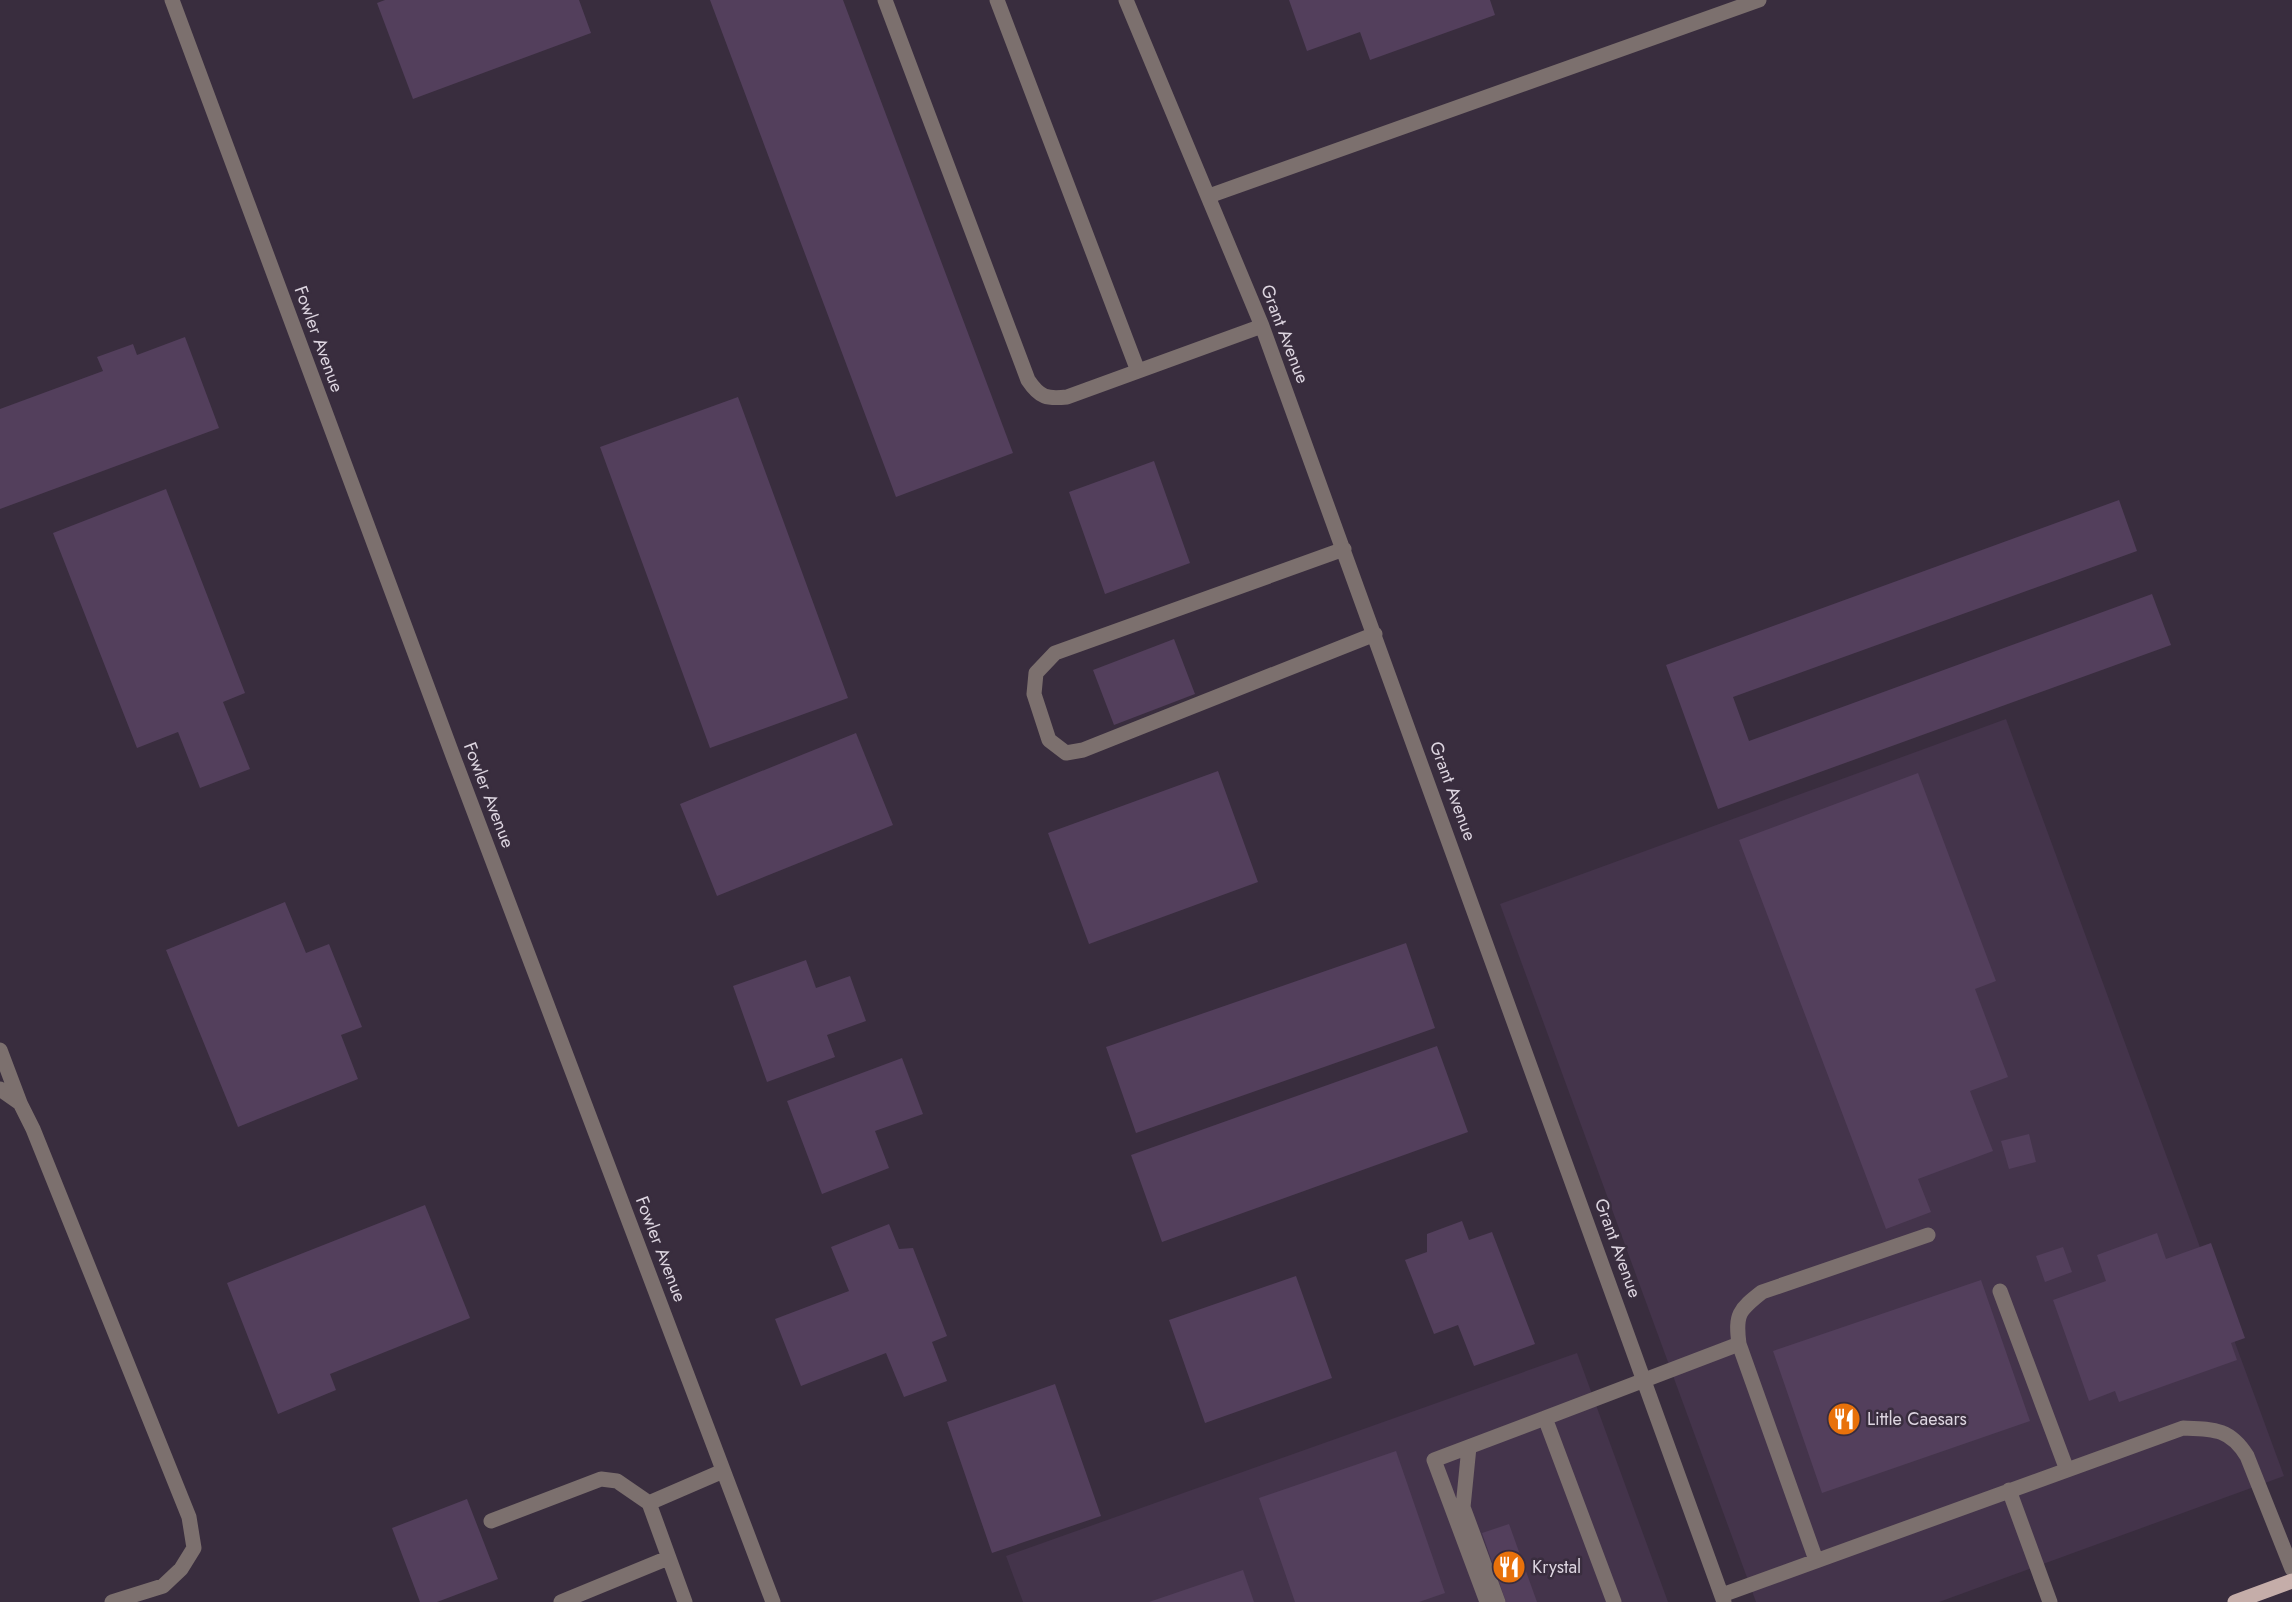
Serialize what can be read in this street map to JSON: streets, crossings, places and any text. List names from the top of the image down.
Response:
{
  "streets": {
    "street": ["Grant Avenue", "Fowler Avenue"]
  },
  "places": {
    "restaurant": ["Little Caesars", "Krystal"]
  }
}
